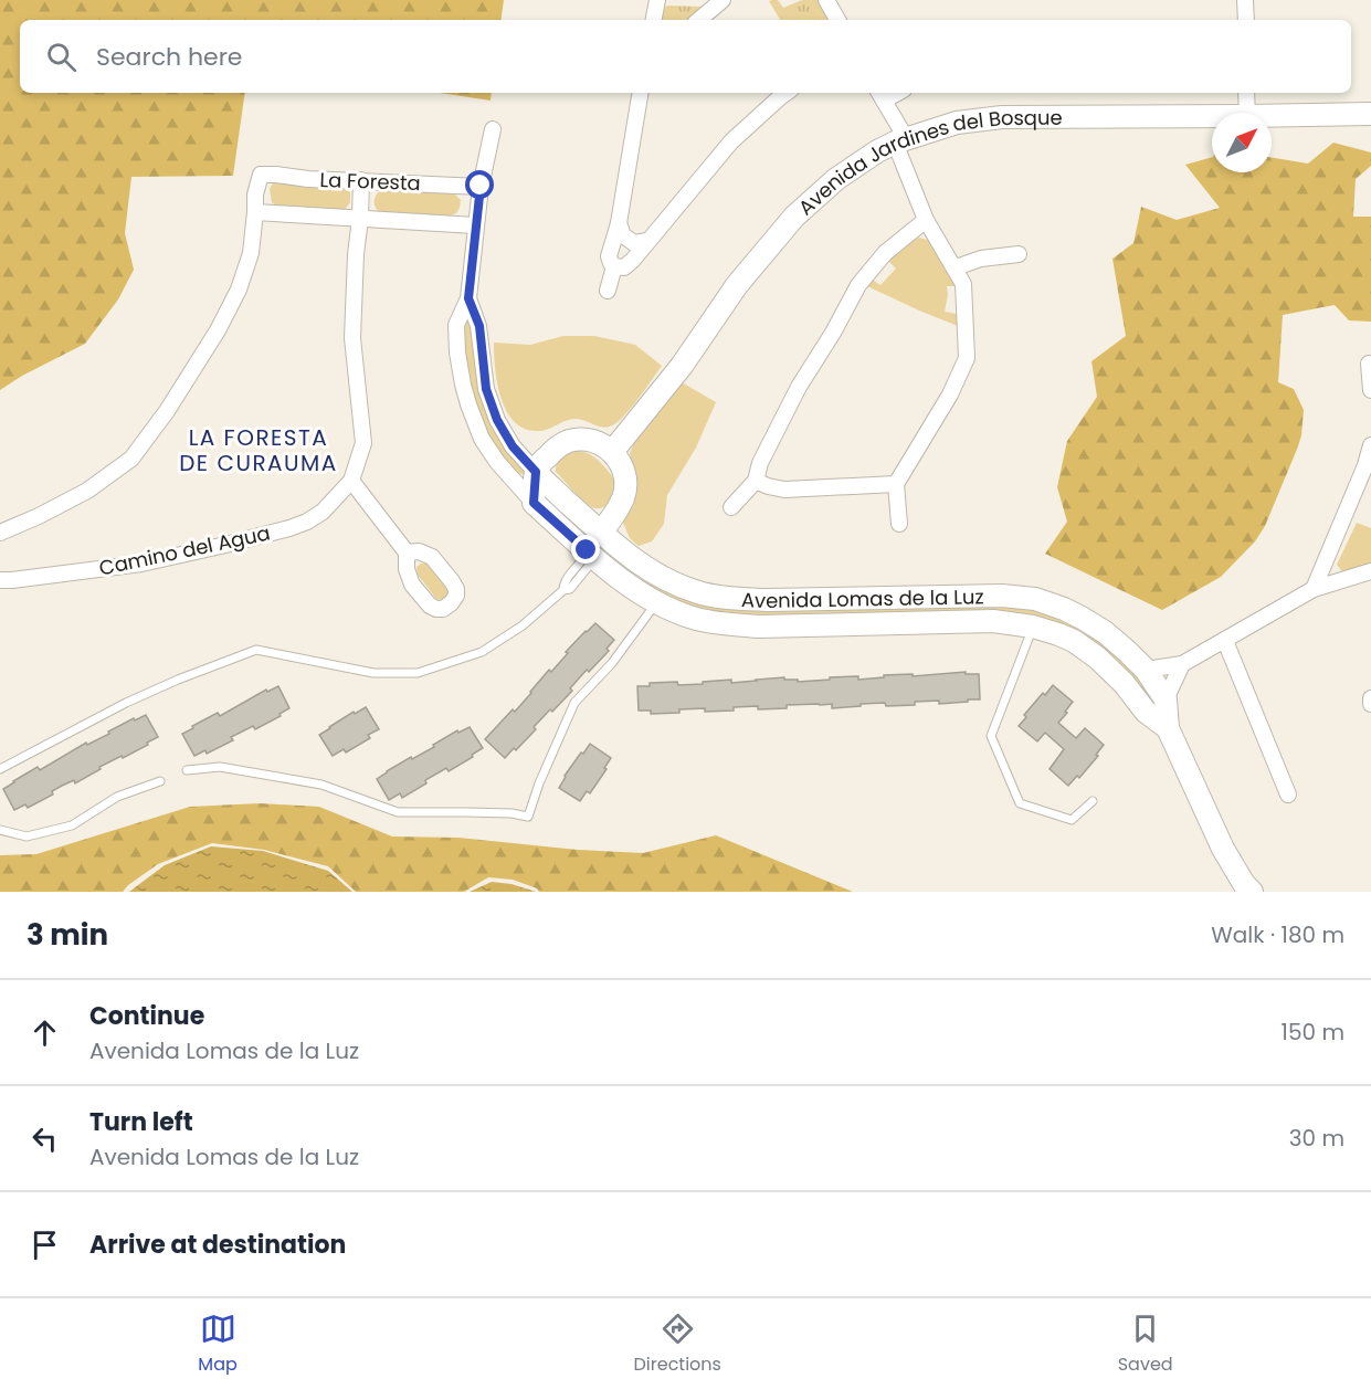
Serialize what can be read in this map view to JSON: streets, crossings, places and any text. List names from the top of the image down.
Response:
{
  "streets": {
    "street": [
      "Avenida Jardines del Bosque",
      "La Foresta",
      "Camino del Agua",
      "Avenida Lomas de la Luz"
    ]
  },
  "crossings": [
    ["La Foresta", "Camino del Agua"],
    ["La Foresta", "Avenida Lomas de la Luz"]
  ],
  "districts": ["LA FORESTA DE CURAUMA"],
  "north": "top right",
  "page": {
    "search": "Search here",
    "heading": ["3 min", "Walk · 180 m"],
    "list": [
      ["Continue", "Avenida Lomas de la Luz", "150 m"],
      ["Turn left", "Avenida Lomas de la Luz", "30 m"],
      "Arrive at destination"
    ],
    "nav": ["Map", "Directions", "Saved"]
  }
}
